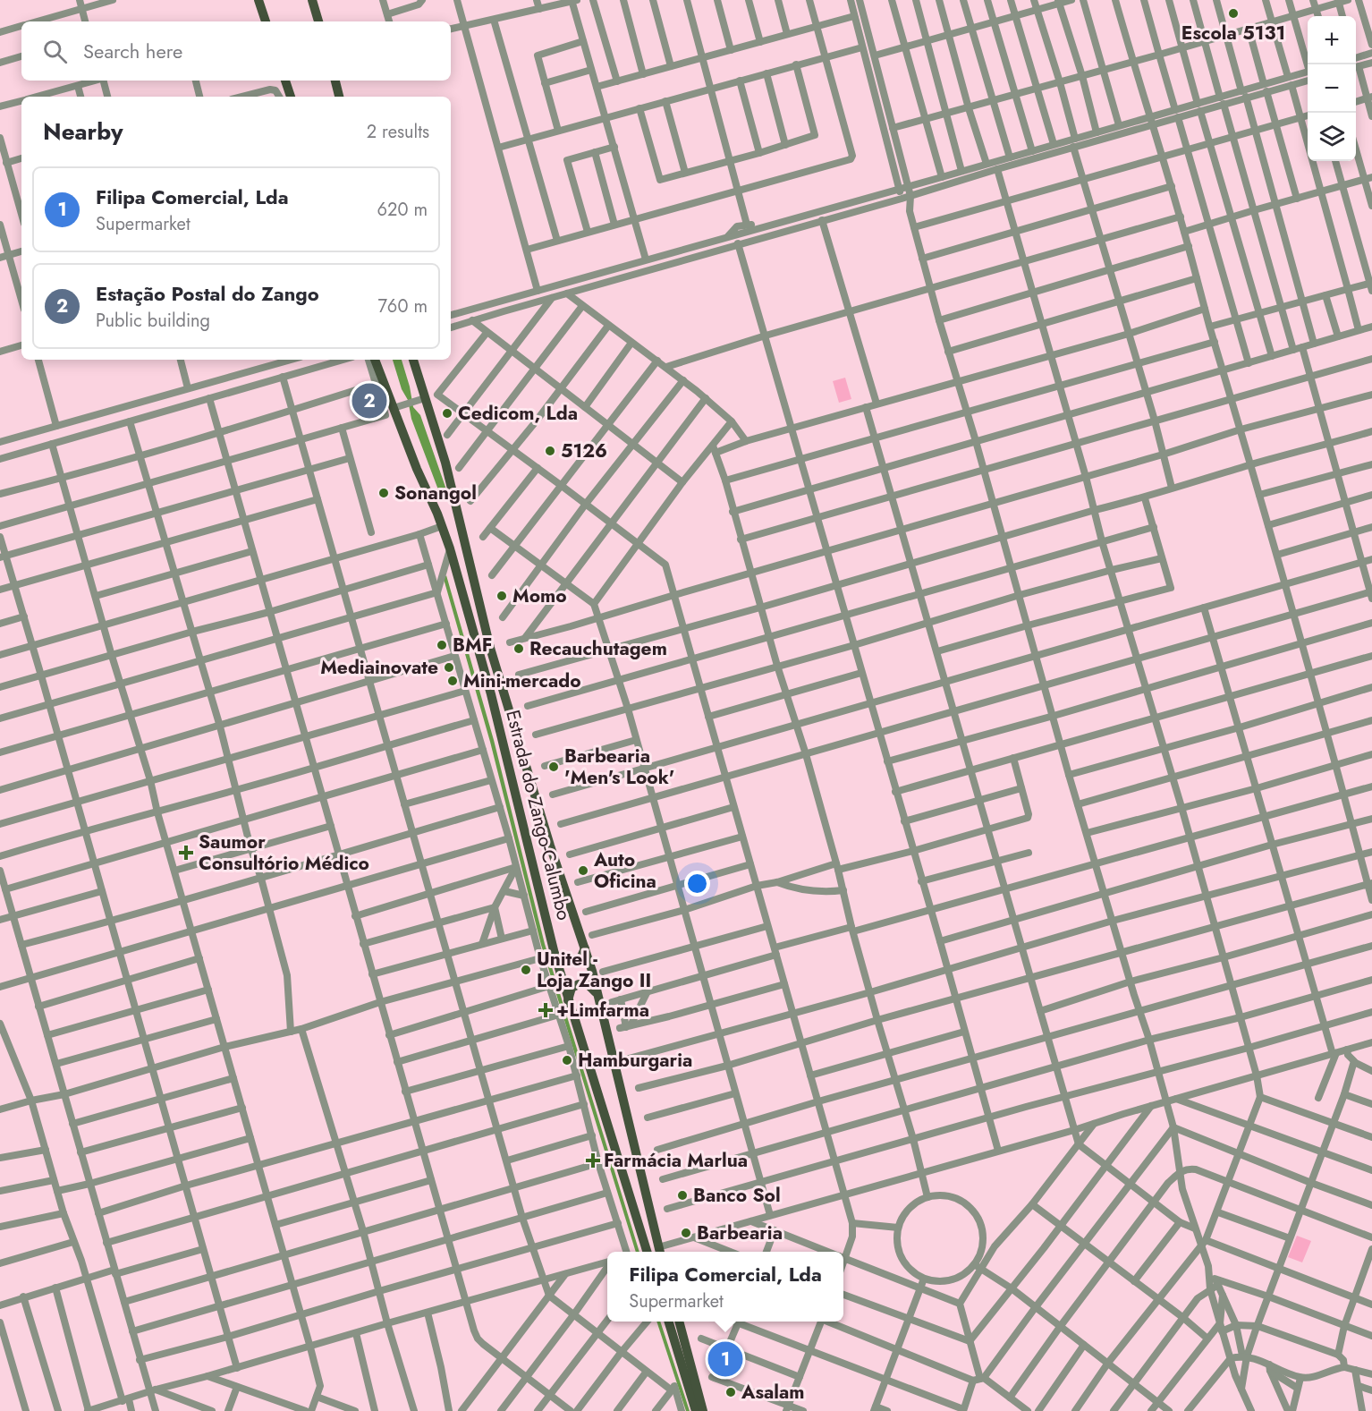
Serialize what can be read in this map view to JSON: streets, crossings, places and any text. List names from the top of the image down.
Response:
{
  "streets": {
    "main road": ["Estrada do Zango-Calumbo"]
  },
  "places": {
    "other": [
      "Escola 5131",
      "Cedicom, Lda",
      "5126",
      "Sonangol",
      "Momo",
      "BMF",
      "Recauchutagem",
      "Mediainovate",
      "Mini-mercado",
      "Barbearia 'Men's Look'",
      "Auto Oficina",
      "Unitel - Loja Zango II",
      "Hamburgaria",
      "Banco Sol",
      "Barbearia",
      "Asalam"
    ],
    "health": ["Saumor Consultório Médico", "+Limfarma", "Farmácia Marlua"]
  },
  "page": {
    "map_buttons": ["+", "−"],
    "search": "Search here",
    "heading": ["Nearby", "2 results"],
    "list": [
      {
        "mark": "1",
        "name": "Filipa Comercial, Lda",
        "note": "Supermarket",
        "value": "620 m"
      },
      {
        "mark": "2",
        "name": "Estação Postal do Zango",
        "note": "Public building",
        "value": "760 m"
      }
    ],
    "pins": ["2", "1"],
    "popup": ["Filipa Comercial, Lda", "Supermarket"]
  }
}
